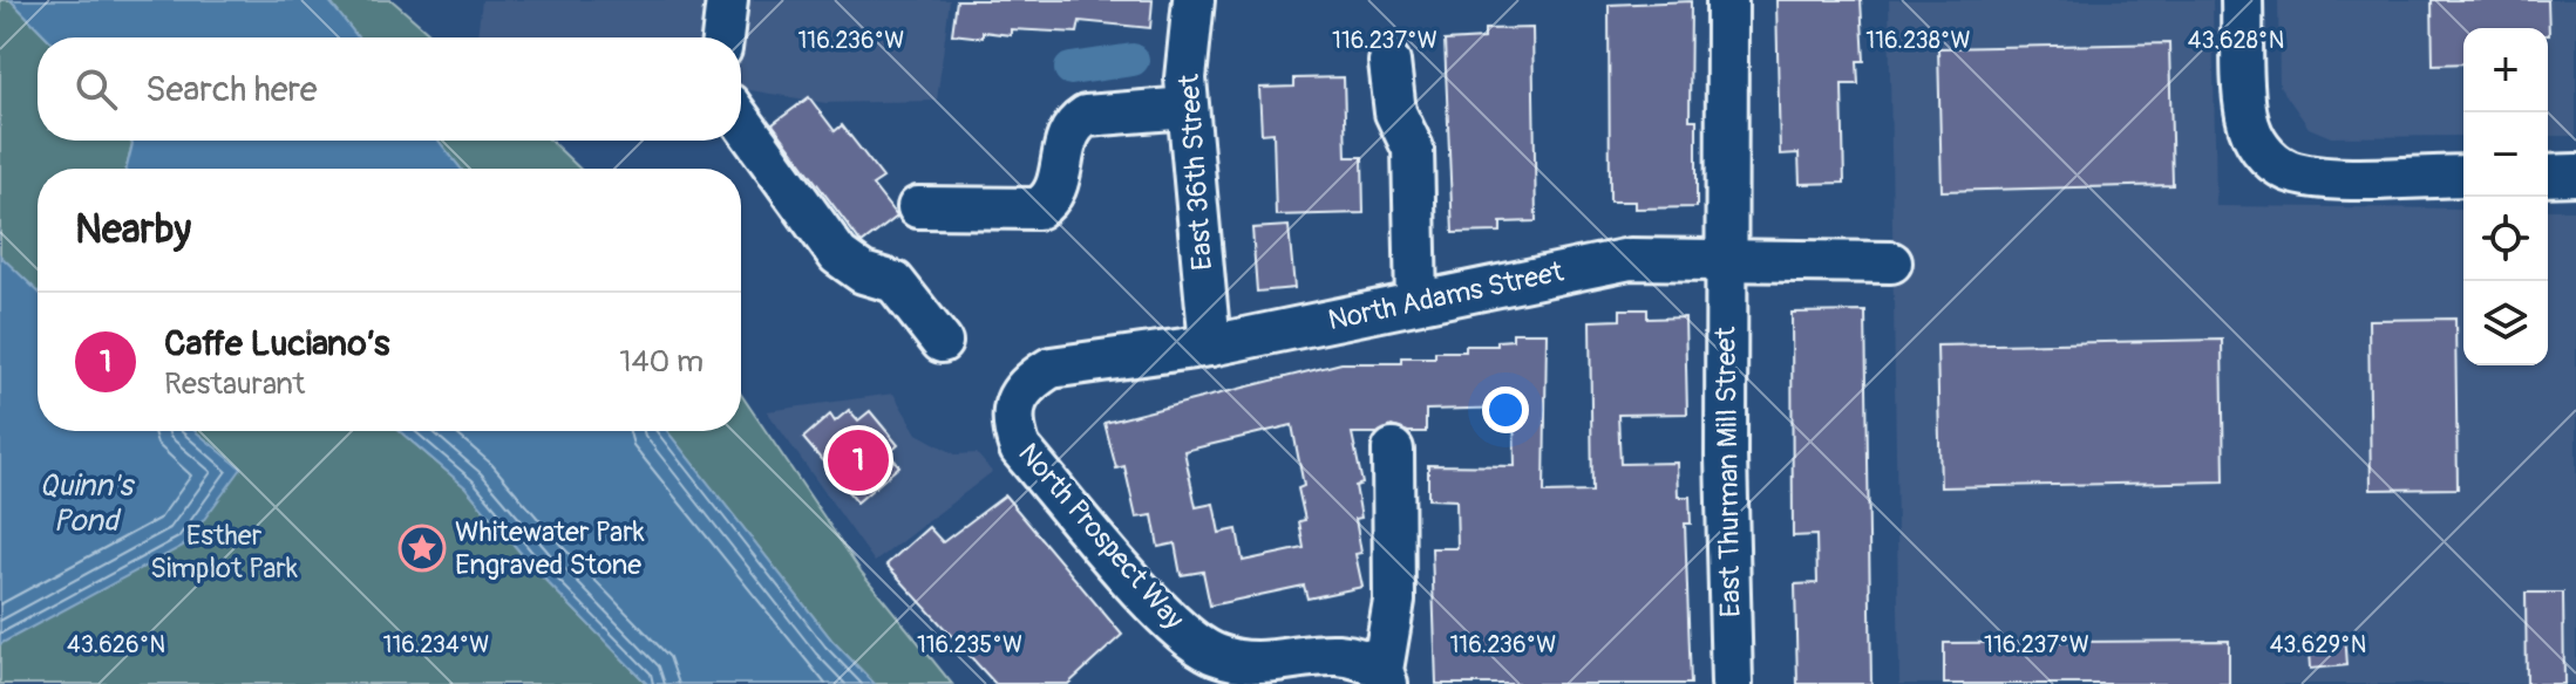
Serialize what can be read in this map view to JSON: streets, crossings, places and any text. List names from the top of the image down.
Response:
{
  "streets": {
    "street": [
      "East 36th Street",
      "North Adams Street",
      "East Thurman Mill Street",
      "North Prospect Way"
    ]
  },
  "crossings": [
    ["East 36th Street", "North Adams Street"],
    ["North Adams Street", "East Thurman Mill Street"],
    ["North Adams Street", "North Prospect Way"]
  ],
  "water": ["Quinn's Pond"],
  "parks": ["Esther Simplot Park"],
  "places": {
    "place": ["Whitewater Park Engraved Stone"]
  },
  "page": {
    "map_buttons": ["+", "−"],
    "search": "Search here",
    "heading": "Nearby",
    "list": [
      {
        "mark": "1",
        "name": "Caffe Luciano’s",
        "note": "Restaurant",
        "value": "140 m"
      }
    ],
    "pins": "1"
  },
  "coordinates": [
    "116.236°W",
    "116.237°W",
    "116.238°W",
    "43.628°N",
    "43.626°N",
    "116.234°W",
    "116.235°W",
    "43.629°N"
  ]
}
